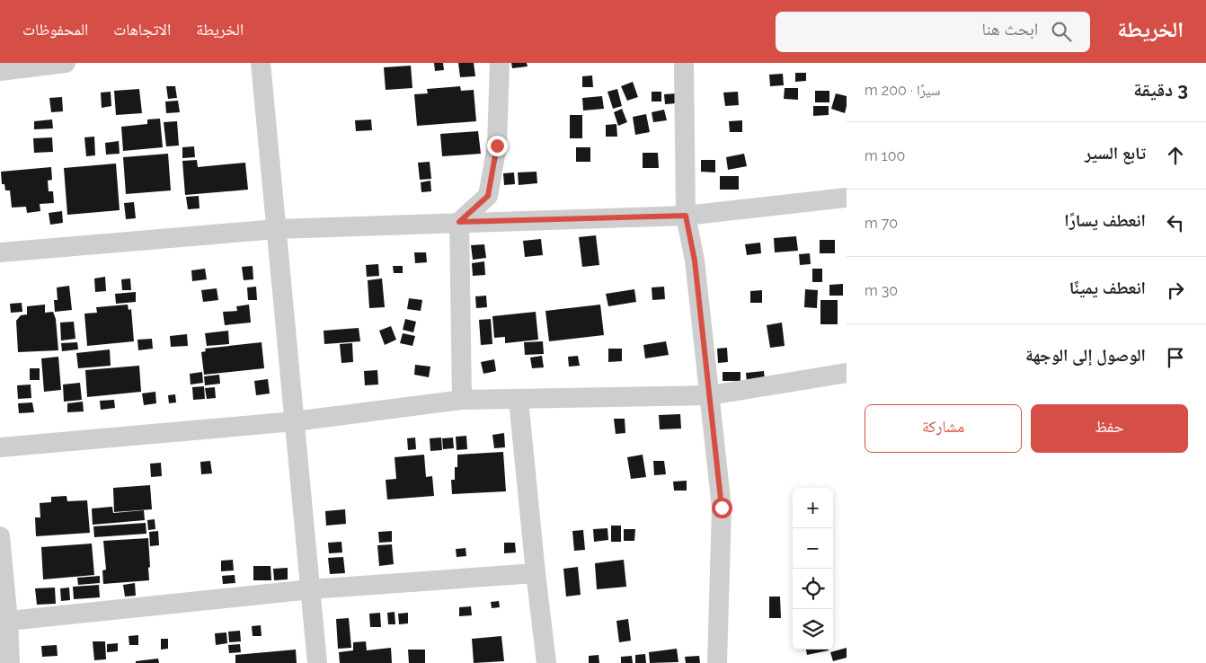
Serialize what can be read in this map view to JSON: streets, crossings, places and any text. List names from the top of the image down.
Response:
{
  "page": {
    "header": "الخريطة",
    "search": "ابحث هنا",
    "nav": ["الخريطة", "الاتجاهات", "المحفوظات"],
    "heading": ["3 دقيقة", "سيرًا · 200 m"],
    "list": [
      ["تابع السير", "100 m"],
      ["انعطف يسارًا", "70 m"],
      ["انعطف يمينًا", "30 m"],
      "الوصول إلى الوجهة"
    ],
    "buttons": ["حفظ", "مشاركة"],
    "map_buttons": ["+", "−"]
  }
}
